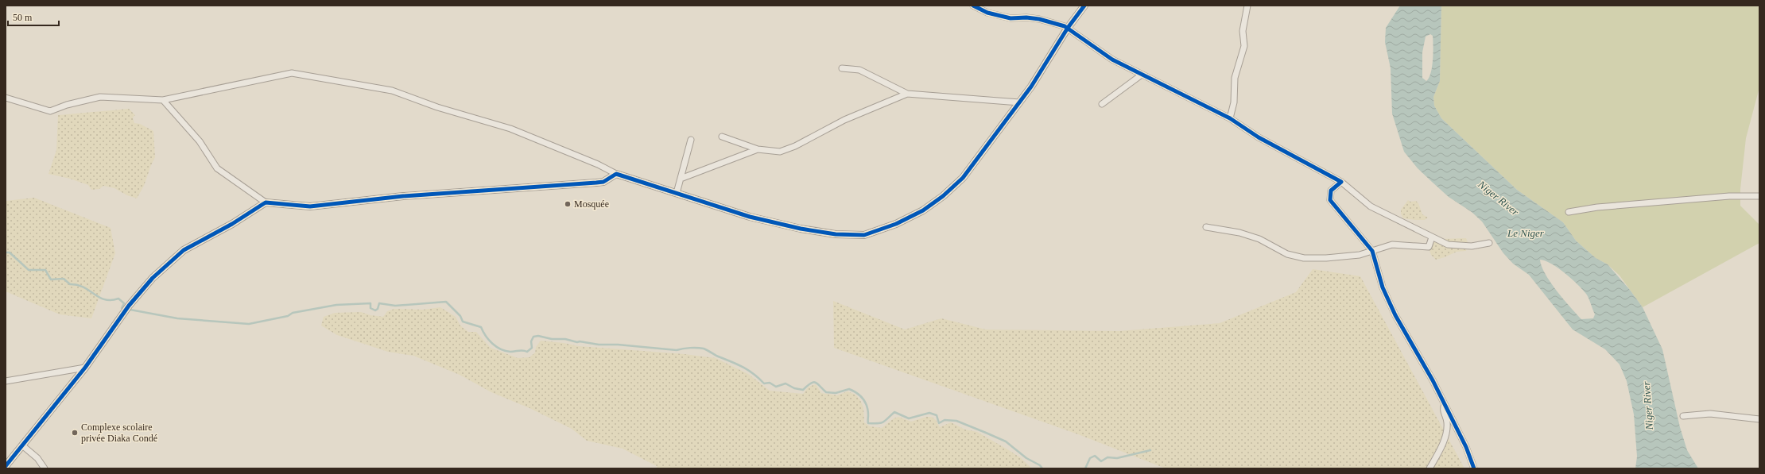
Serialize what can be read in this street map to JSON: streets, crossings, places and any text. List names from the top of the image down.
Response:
{
  "water": ["Niger River", "Le Niger"],
  "places": ["Mosquée", "Complexe scolaire privée Diaka Condé"],
  "scale_bar": "50 m"
}
